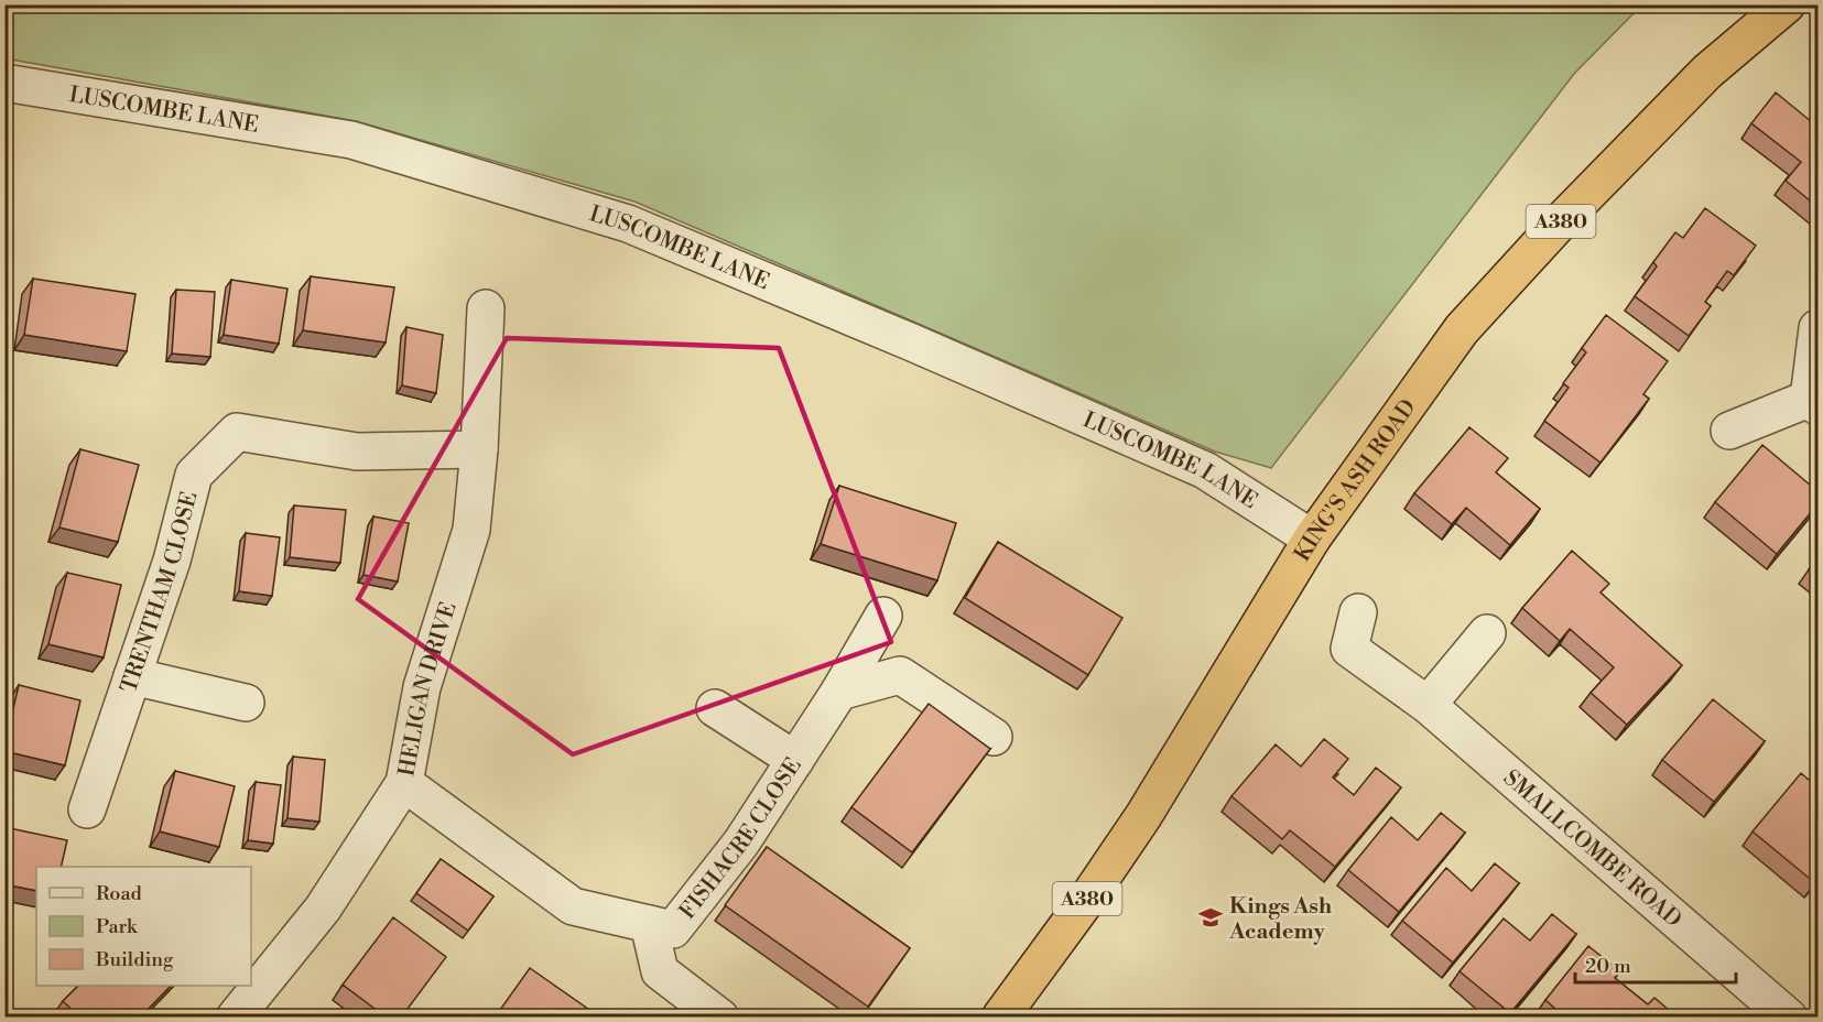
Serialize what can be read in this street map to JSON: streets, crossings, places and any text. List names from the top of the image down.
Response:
{
  "streets": {
    "highway": ["A380", "KING'S ASH ROAD"],
    "street": [
      "LUSCOMBE LANE",
      "TRENTHAM CLOSE",
      "HELIGAN DRIVE",
      "FISHACRE CLOSE",
      "SMALLCOMBE ROAD"
    ]
  },
  "crossings": [
    ["LUSCOMBE LANE", "KING'S ASH ROAD"],
    ["TRENTHAM CLOSE", "HELIGAN DRIVE"],
    ["HELIGAN DRIVE", "FISHACRE CLOSE"]
  ],
  "places": {
    "school or university": ["Kings Ash Academy"]
  },
  "legend": ["Road", "Park", "Building"],
  "scale_bar": "20 m"
}
